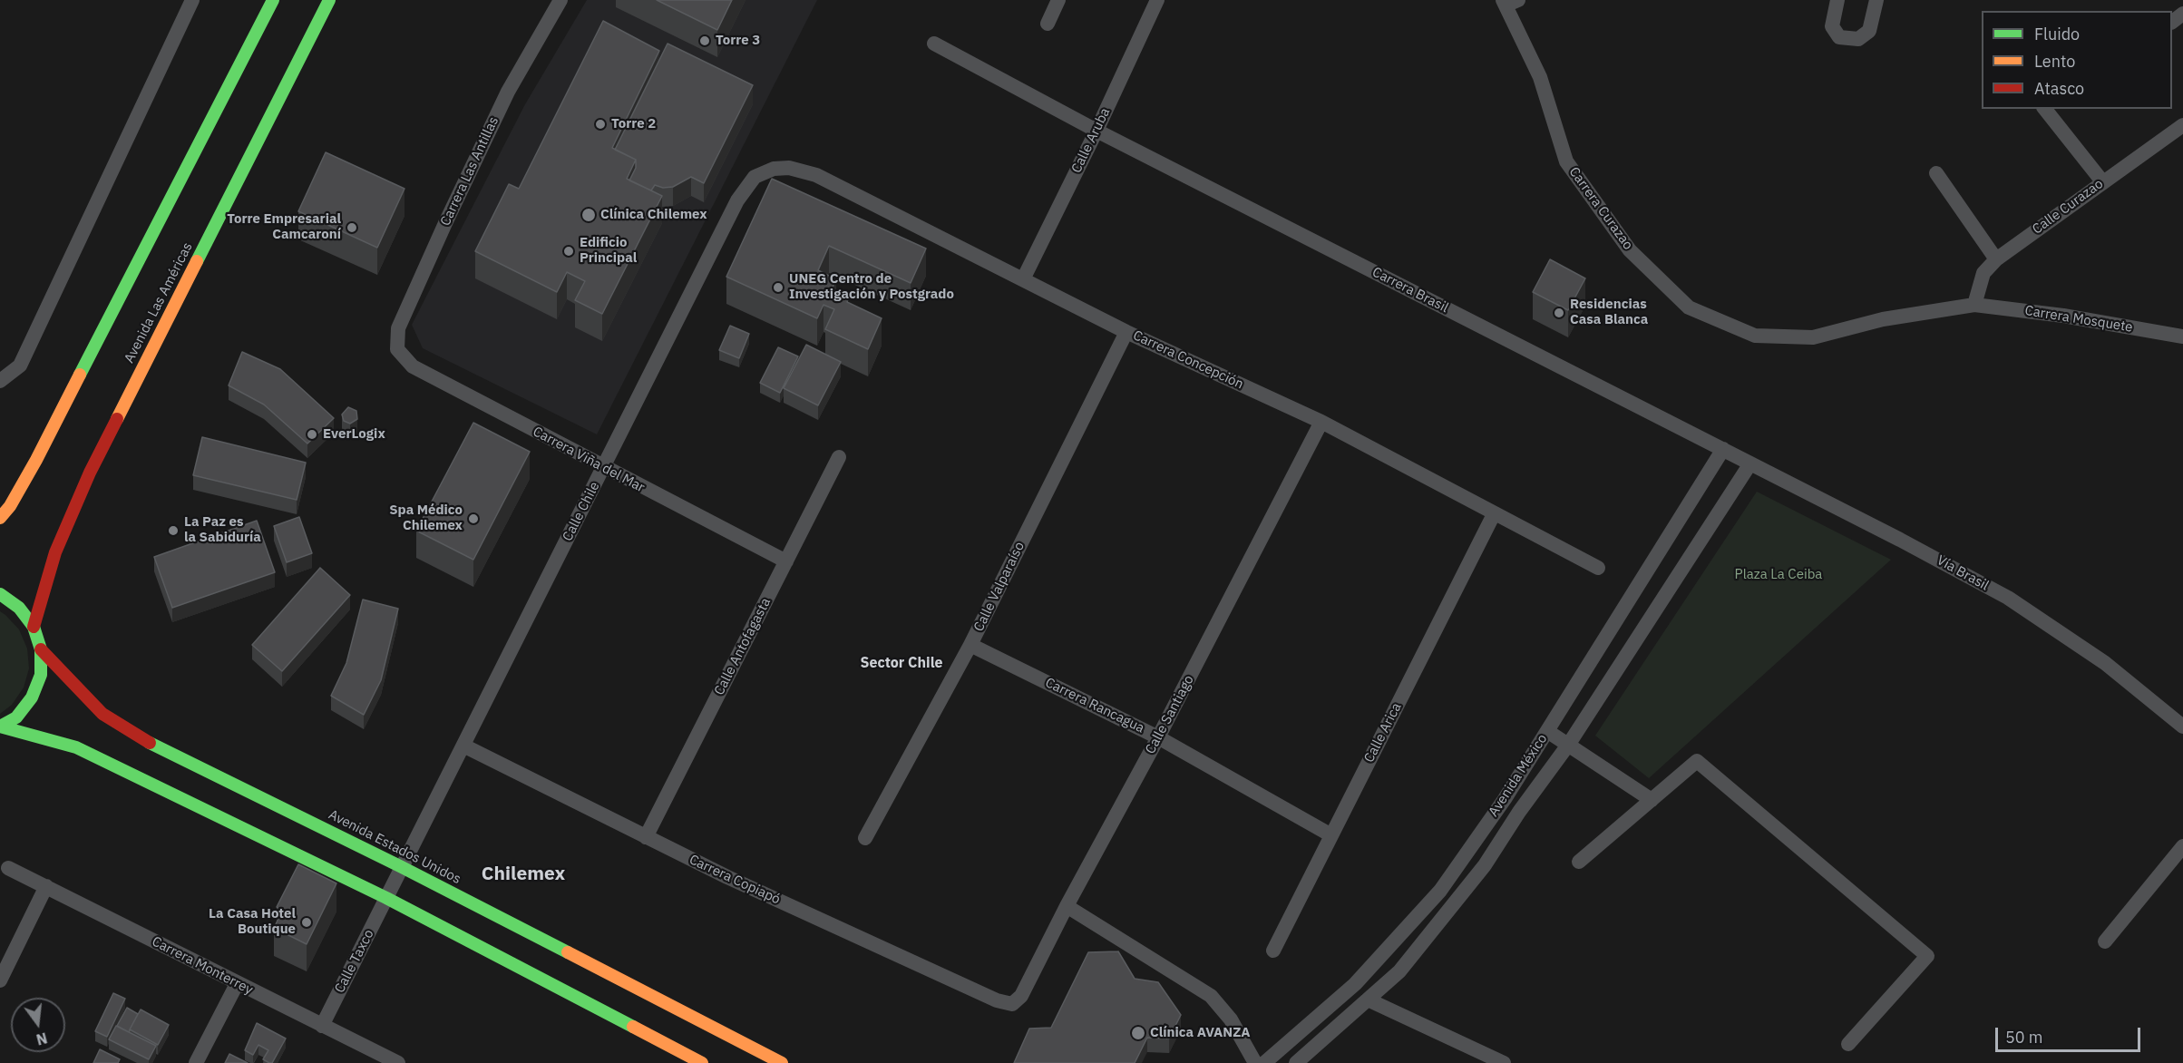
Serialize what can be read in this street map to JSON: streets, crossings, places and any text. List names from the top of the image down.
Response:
{
  "streets": {
    "street": [
      "Calle Aruba",
      "Carrera Las Antillas",
      "Calle Curazao",
      "Carrera Curazao",
      "Carrera Brasil",
      "Avenida Las Américas",
      "Carrera Mosquete",
      "Carrera Concepción",
      "Carrera Viña del Mar",
      "Calle Chile",
      "Vía Brasil",
      "Calle Valparaíso",
      "Calle Antofagasta",
      "Carrera Rancagua",
      "Calle Santiago",
      "Calle Arica",
      "Avenida México",
      "Avenida Estados Unidos",
      "Carrera Copiapó",
      "Calle Taxco",
      "Carrera Monterrey"
    ]
  },
  "crossings": [
    ["Calle Aruba", "Carrera Brasil"],
    ["Calle Aruba", "Carrera Concepción"],
    ["Carrera Las Antillas", "Carrera Viña del Mar"],
    ["Calle Curazao", "Carrera Curazao"],
    ["Calle Curazao", "Carrera Mosquete"],
    ["Carrera Curazao", "Carrera Mosquete"],
    ["Carrera Brasil", "Vía Brasil"],
    ["Carrera Brasil", "Avenida México"],
    ["Carrera Concepción", "Calle Chile"],
    ["Carrera Concepción", "Calle Valparaíso"],
    ["Carrera Concepción", "Calle Santiago"],
    ["Carrera Concepción", "Calle Arica"],
    ["Carrera Viña del Mar", "Calle Chile"],
    ["Carrera Viña del Mar", "Calle Antofagasta"],
    ["Calle Chile", "Avenida Estados Unidos"],
    ["Calle Chile", "Carrera Copiapó"],
    ["Calle Chile", "Calle Taxco"],
    ["Vía Brasil", "Avenida México"],
    ["Calle Valparaíso", "Carrera Rancagua"],
    ["Calle Antofagasta", "Carrera Copiapó"],
    ["Carrera Rancagua", "Calle Santiago"],
    ["Carrera Rancagua", "Calle Arica"],
    ["Calle Santiago", "Carrera Copiapó"],
    ["Avenida Estados Unidos", "Calle Taxco"],
    ["Calle Taxco", "Carrera Monterrey"]
  ],
  "districts": ["Sector Chile", "Chilemex"],
  "parks": ["Plaza La Ceiba"],
  "places": [
    "Torre 3",
    "Torre 2",
    "Clínica Chilemex",
    "Torre Empresarial Camcaroní",
    "Edificio Principal",
    "UNEG Centro de Investigación y Postgrado",
    "Residencias Casa Blanca",
    "EverLogix",
    "Spa Médico Chilemex",
    "La Paz es la Sabiduría",
    "La Casa Hotel Boutique",
    "Clínica AVANZA"
  ],
  "legend": ["Fluido", "Lento", "Atasco"],
  "scale_bar": "50 m",
  "north": "bottom"
}
